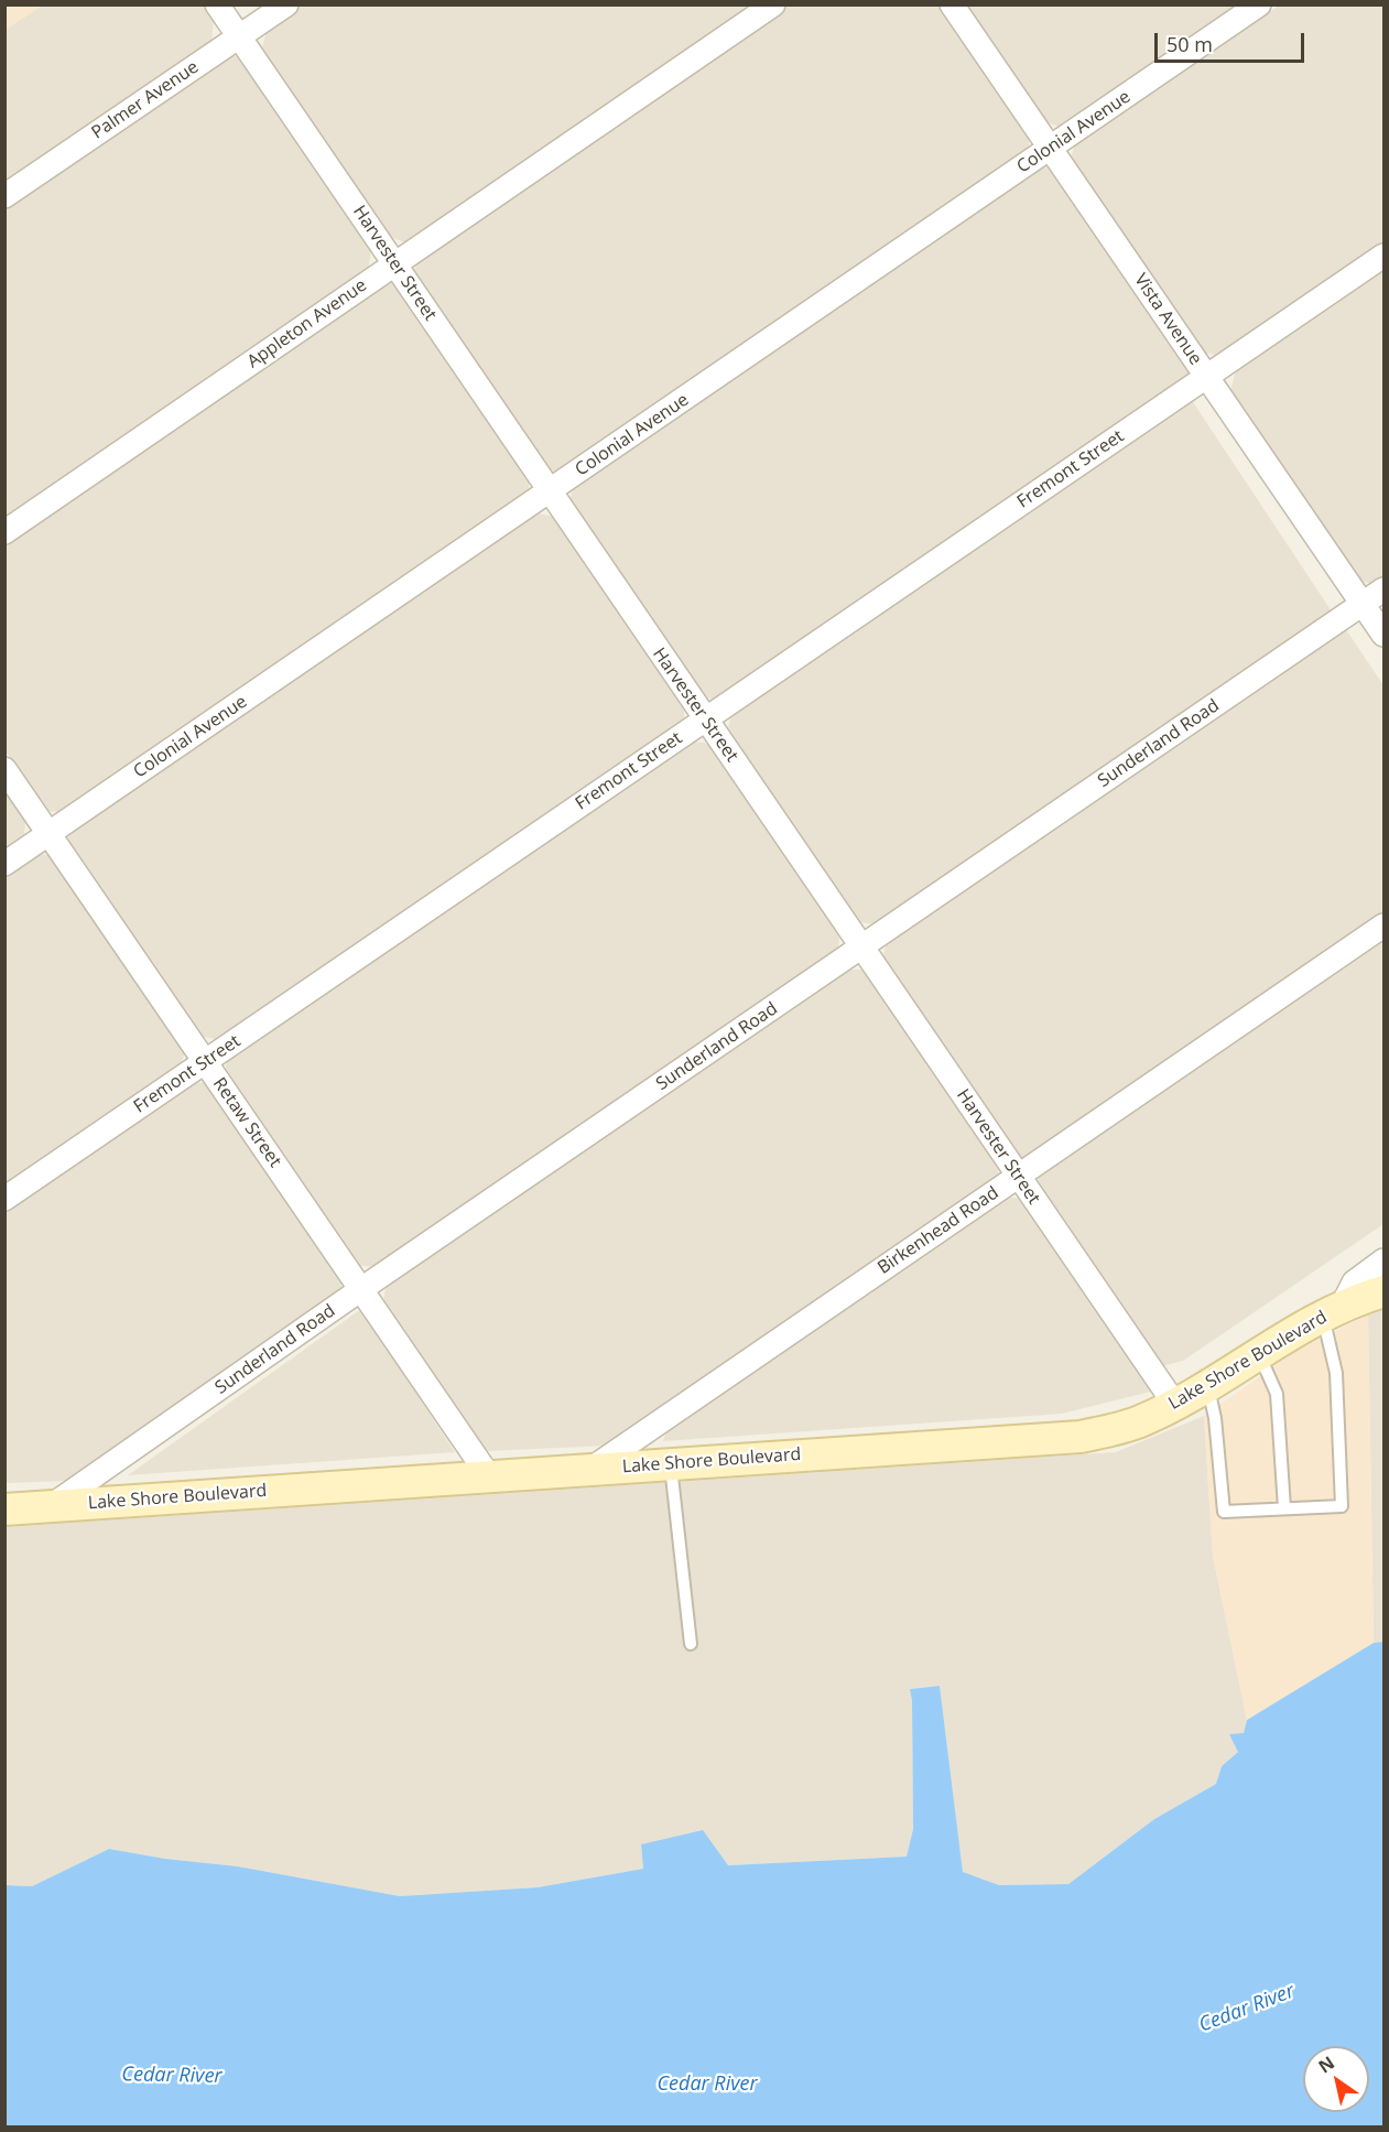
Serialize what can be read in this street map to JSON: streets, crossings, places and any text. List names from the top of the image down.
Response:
{
  "streets": {
    "street": [
      "Palmer Avenue",
      "Colonial Avenue",
      "Harvester Street",
      "Vista Avenue",
      "Appleton Avenue",
      "Fremont Street",
      "Sunderland Road",
      "Retaw Street",
      "Birkenhead Road",
      "Lake Shore Boulevard"
    ]
  },
  "crossings": [
    ["Palmer Avenue", "Harvester Street"],
    ["Colonial Avenue", "Harvester Street"],
    ["Colonial Avenue", "Vista Avenue"],
    ["Colonial Avenue", "Retaw Street"],
    ["Harvester Street", "Appleton Avenue"],
    ["Harvester Street", "Fremont Street"],
    ["Harvester Street", "Sunderland Road"],
    ["Harvester Street", "Birkenhead Road"],
    ["Harvester Street", "Lake Shore Boulevard"],
    ["Vista Avenue", "Fremont Street"],
    ["Vista Avenue", "Sunderland Road"],
    ["Fremont Street", "Retaw Street"],
    ["Sunderland Road", "Retaw Street"],
    ["Sunderland Road", "Lake Shore Boulevard"],
    ["Retaw Street", "Lake Shore Boulevard"],
    ["Birkenhead Road", "Lake Shore Boulevard"]
  ],
  "water": ["Cedar River"],
  "scale_bar": "50 m",
  "north": "top left"
}
